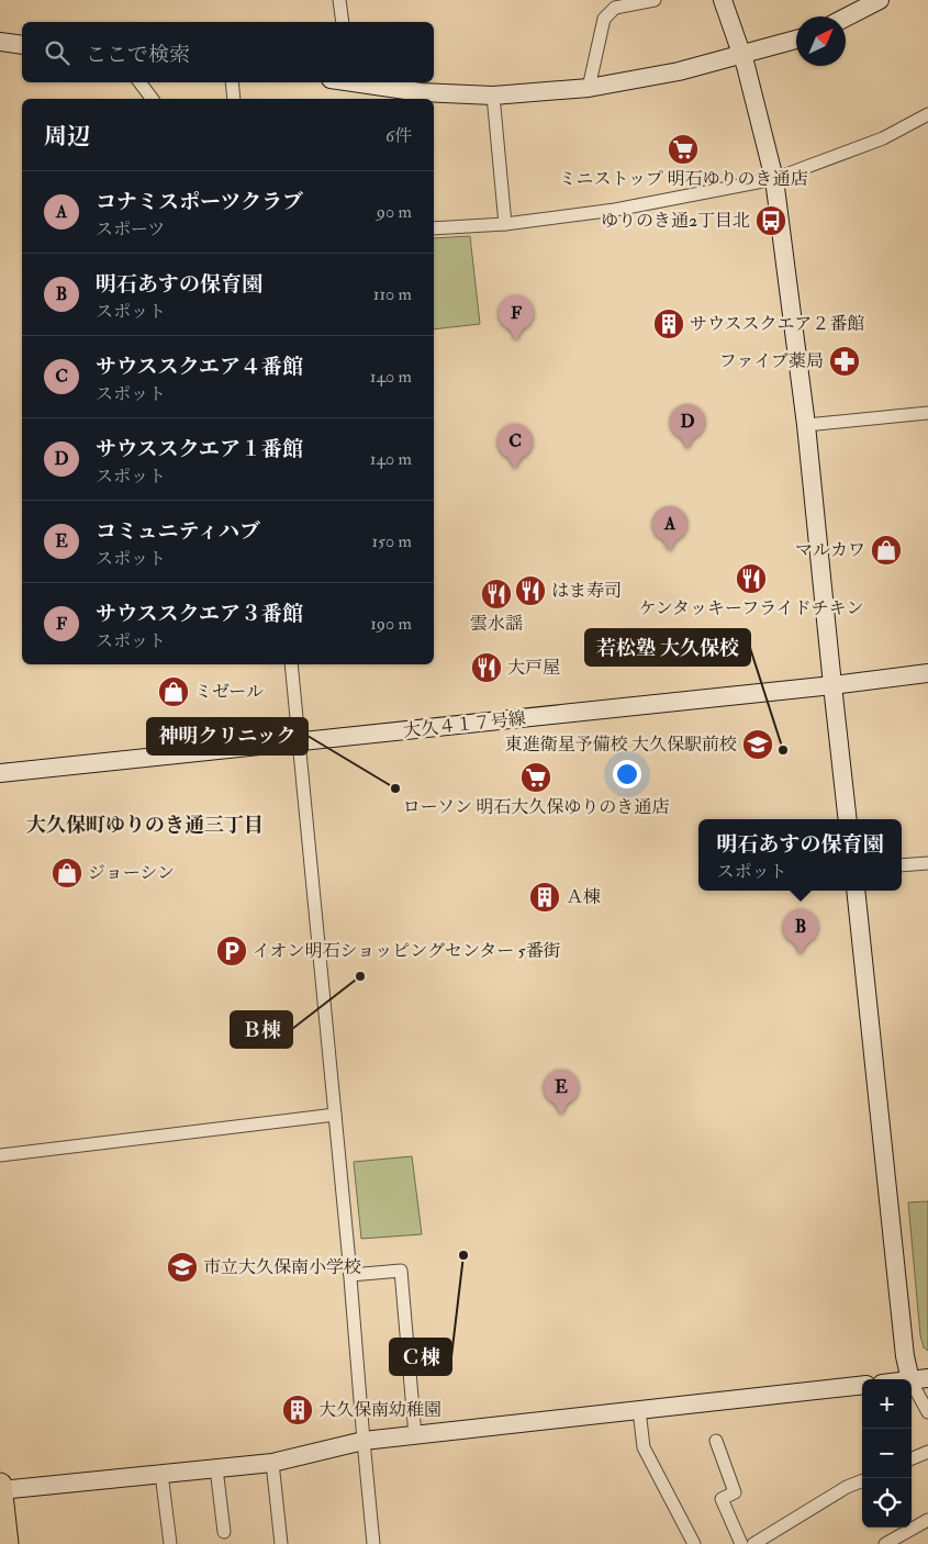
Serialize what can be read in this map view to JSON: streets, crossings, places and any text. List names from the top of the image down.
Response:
{
  "streets": {
    "street": ["大久４１７号線"]
  },
  "districts": ["大久保町ゆりのき通三丁目"],
  "places": {
    "supermarket": ["ミニストップ 明石ゆりのき通店", "ローソン 明石大久保ゆりのき通店"],
    "bus stop": ["ゆりのき通2丁目北"],
    "building": ["サウススクエア２番館", "Ａ棟", "大久保南幼稚園"],
    "pharmacy": ["ファイブ薬局"],
    "shop": ["マルカワ", "ミゼール", "ジョーシン"],
    "restaurant": [
      "ケンタッキーフライドチキン",
      "はま寿司",
      "雲水謡",
      "大戸屋"
    ],
    "school or university": ["東進衛星予備校 大久保駅前校", "市立大久保南小学校"],
    "other": [
      "若松塾 大久保校",
      "神明クリニック",
      "Ｂ棟",
      "Ｃ棟"
    ],
    "parking": ["イオン明石ショッピングセンター 5番街"]
  },
  "north": "top right",
  "page": {
    "search": "ここで検索",
    "heading": ["周辺", "6件"],
    "list": [
      {
        "mark": "A",
        "name": "コナミスポーツクラブ",
        "note": "スポーツ",
        "value": "90 m"
      },
      {
        "mark": "B",
        "name": "明石あすの保育園",
        "note": "スポット",
        "value": "110 m"
      },
      {
        "mark": "C",
        "name": "サウススクエア４番館",
        "note": "スポット",
        "value": "140 m"
      },
      {
        "mark": "D",
        "name": "サウススクエア１番館",
        "note": "スポット",
        "value": "140 m"
      },
      {
        "mark": "E",
        "name": "コミュニティハブ",
        "note": "スポット",
        "value": "150 m"
      },
      {
        "mark": "F",
        "name": "サウススクエア３番館",
        "note": "スポット",
        "value": "190 m"
      }
    ],
    "pins": [
      "F",
      "D",
      "C",
      "A",
      "B",
      "E"
    ],
    "popup": ["明石あすの保育園", "スポット"],
    "map_buttons": ["+", "−"]
  }
}
